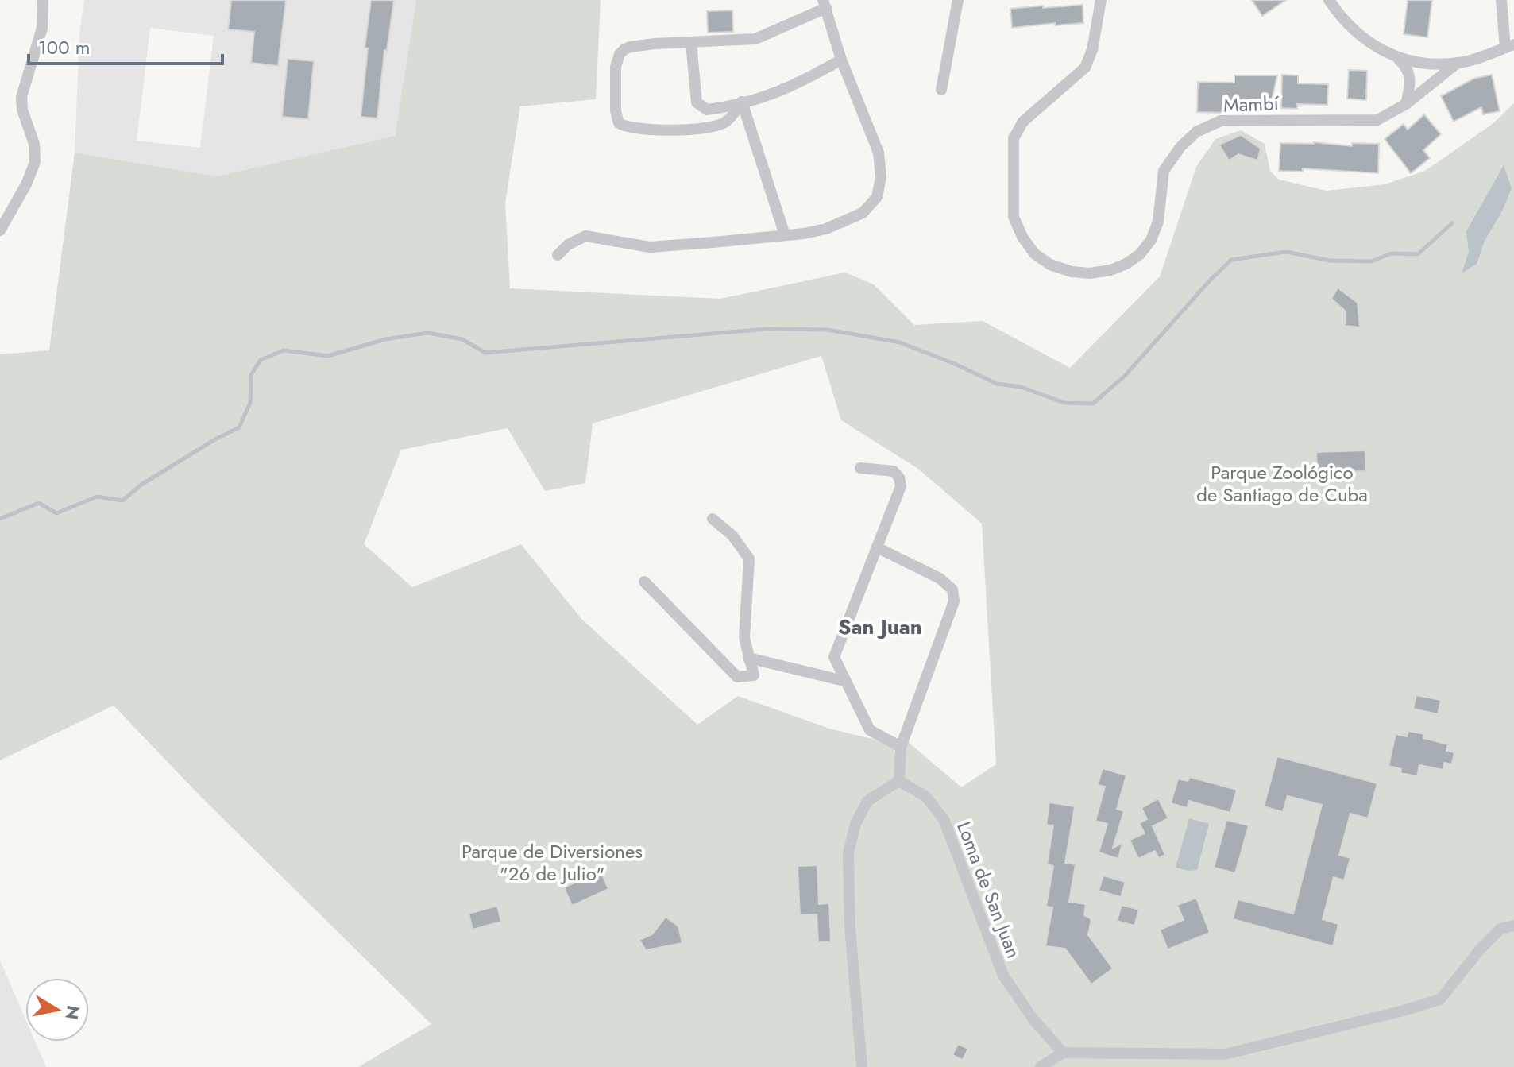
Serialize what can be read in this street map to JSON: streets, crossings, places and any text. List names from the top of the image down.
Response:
{
  "streets": {
    "street": ["Mambí", "Loma de San Juan"]
  },
  "districts": ["San Juan"],
  "parks": ["Parque Zoológico de Santiago de Cuba", "Parque de Diversiones \"26 de Julio\""],
  "scale_bar": "100 m",
  "north": "right"
}
